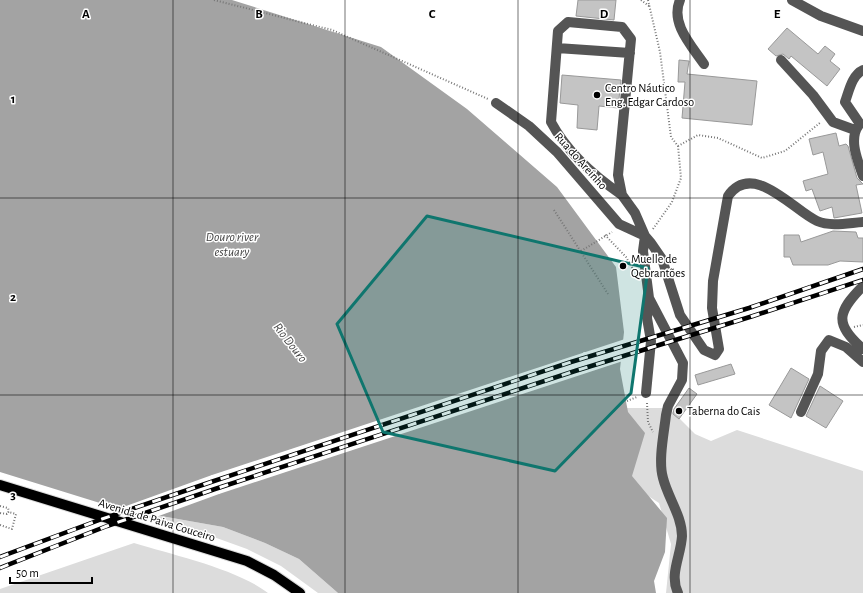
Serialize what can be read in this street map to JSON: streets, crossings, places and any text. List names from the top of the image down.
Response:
{
  "streets": {
    "main road": ["Avenida de Paiva Couceiro"],
    "street": ["Rua do Areínho"]
  },
  "water": ["Douro river estuary", "Rio Douro"],
  "places": ["Centro Náutico Eng. Edgar Cardoso", "Muelle de Qebrantões", "Taberna do Cais"],
  "scale_bar": "50 m",
  "grid": {
    "columns": [
      "A",
      "B",
      "C",
      "D",
      "E"
    ],
    "rows": ["1", "2", "3"]
  }
}
